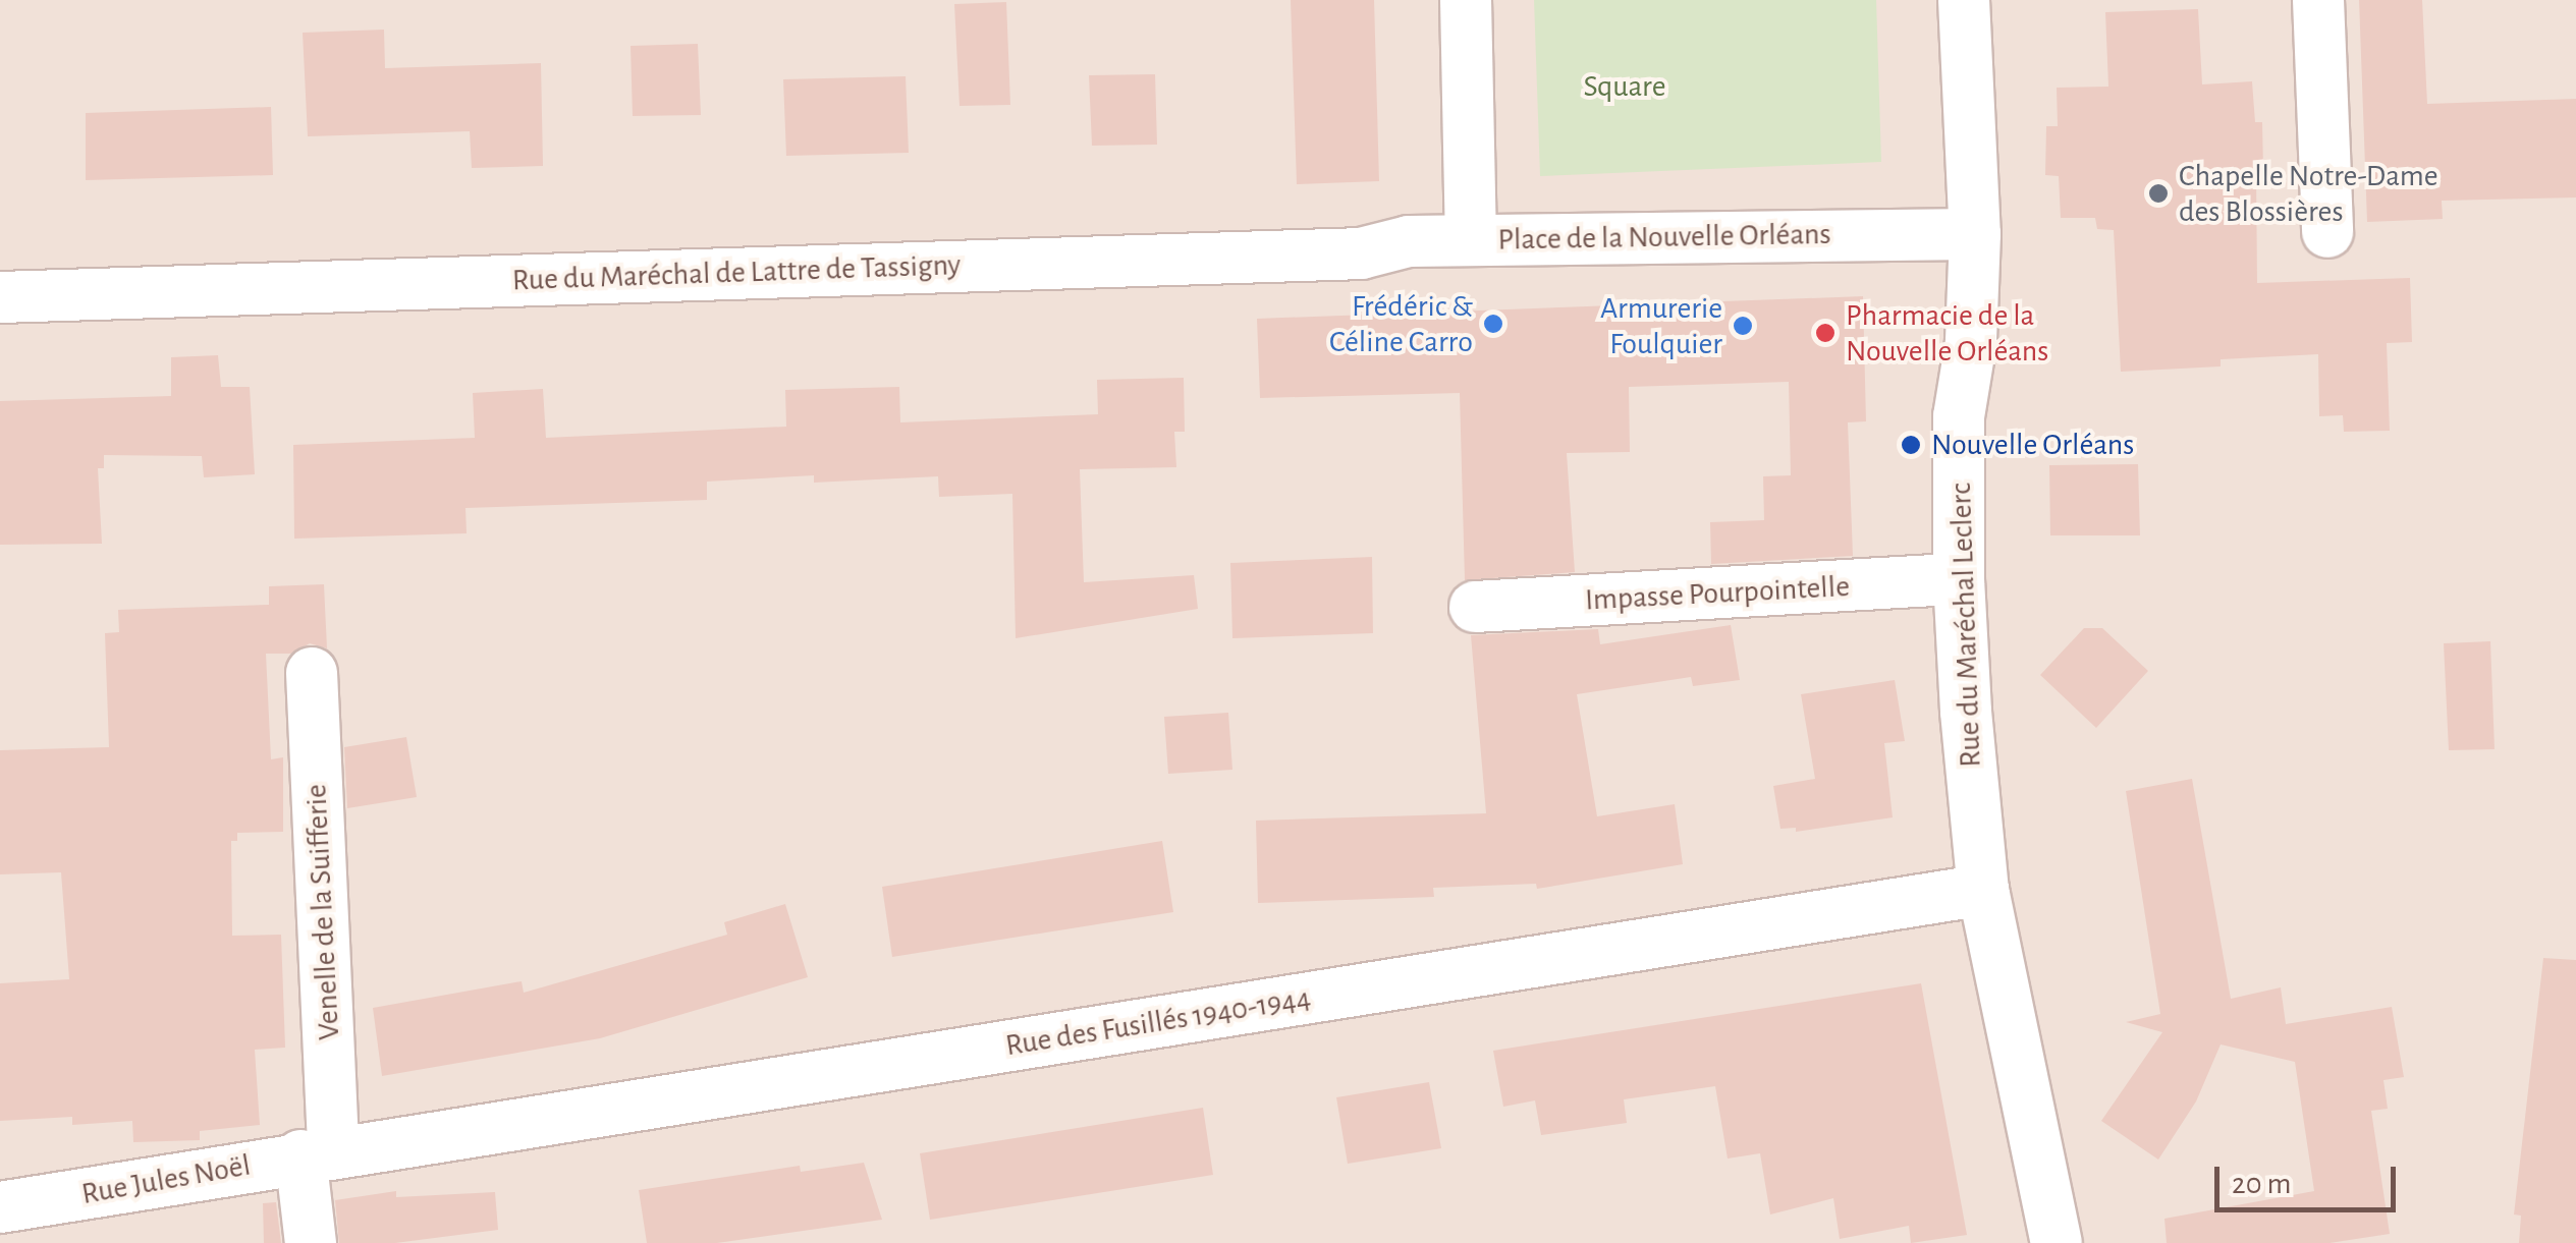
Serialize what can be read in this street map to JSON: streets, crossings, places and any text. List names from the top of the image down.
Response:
{
  "streets": {
    "street": [
      "Place de la Nouvelle Orléans",
      "Rue du Maréchal de Lattre de Tassigny",
      "Impasse Pourpointelle",
      "Rue du Maréchal Leclerc",
      "Venelle de la Suifferie",
      "Rue des Fusillés 1940-1944",
      "Rue Jules Noël"
    ]
  },
  "crossings": [
    ["Place de la Nouvelle Orléans", "Rue du Maréchal de Lattre de Tassigny"],
    ["Place de la Nouvelle Orléans", "Rue du Maréchal Leclerc"],
    ["Impasse Pourpointelle", "Rue du Maréchal Leclerc"],
    ["Rue du Maréchal Leclerc", "Rue des Fusillés 1940-1944"],
    ["Venelle de la Suifferie", "Rue des Fusillés 1940-1944"],
    ["Venelle de la Suifferie", "Rue Jules Noël"],
    ["Rue des Fusillés 1940-1944", "Rue Jules Noël"]
  ],
  "parks": ["Square"],
  "places": [
    "Chapelle Notre-Dame des Blossières",
    "Frédéric & Céline Carro",
    "Armurerie Foulquier",
    "Pharmacie de la Nouvelle Orléans",
    "Nouvelle Orléans"
  ],
  "scale_bar": "20 m"
}
